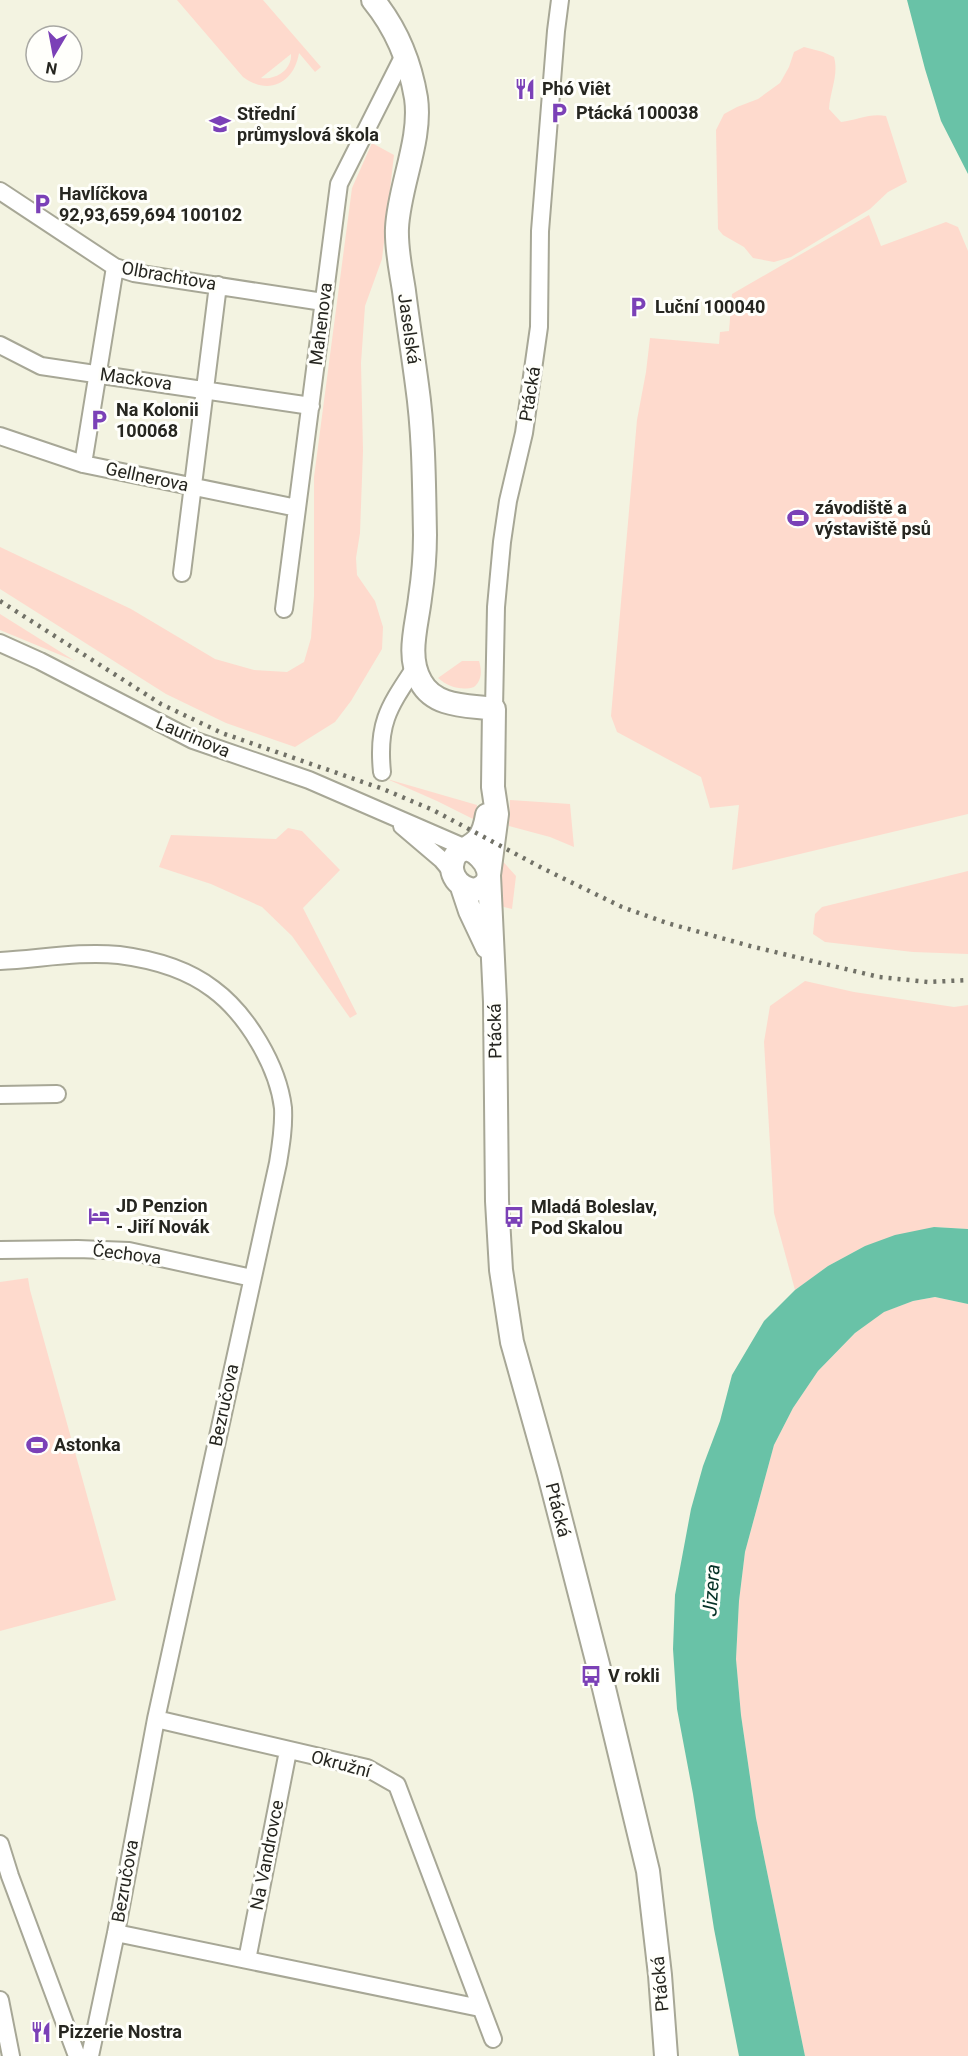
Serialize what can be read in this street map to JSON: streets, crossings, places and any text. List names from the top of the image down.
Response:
{
  "streets": {
    "street": [
      "Olbrachtova",
      "Mahenova",
      "Jaselská",
      "Mackova",
      "Ptácká",
      "Gellnerova",
      "Laurinova",
      "Čechova",
      "Bezručova",
      "Okružní",
      "Na Vandrovce"
    ]
  },
  "crossings": [
    ["Olbrachtova", "Mahenova"],
    ["Mahenova", "Jaselská"],
    ["Mahenova", "Mackova"],
    ["Mahenova", "Gellnerova"],
    ["Ptácká", "Laurinova"],
    ["Čechova", "Bezručova"],
    ["Bezručova", "Okružní"],
    ["Okružní", "Na Vandrovce"]
  ],
  "water": ["Jizera"],
  "places": {
    "restaurant": ["Phó Viêt", "Pizzerie Nostra"],
    "parking": [
      "Ptácká 100038",
      "Havlíčkova 92,93,659,694 100102",
      "Luční 100040",
      "Na Kolonii 100068"
    ],
    "school or university": ["Střední průmyslová škola"],
    "sports": ["závodiště a výstaviště psů", "Astonka"],
    "hotel": ["JD Penzion - Jiří Novák"],
    "bus stop": ["Mladá Boleslav, Pod Skalou", "V rokli"]
  },
  "north": "bottom"
}
